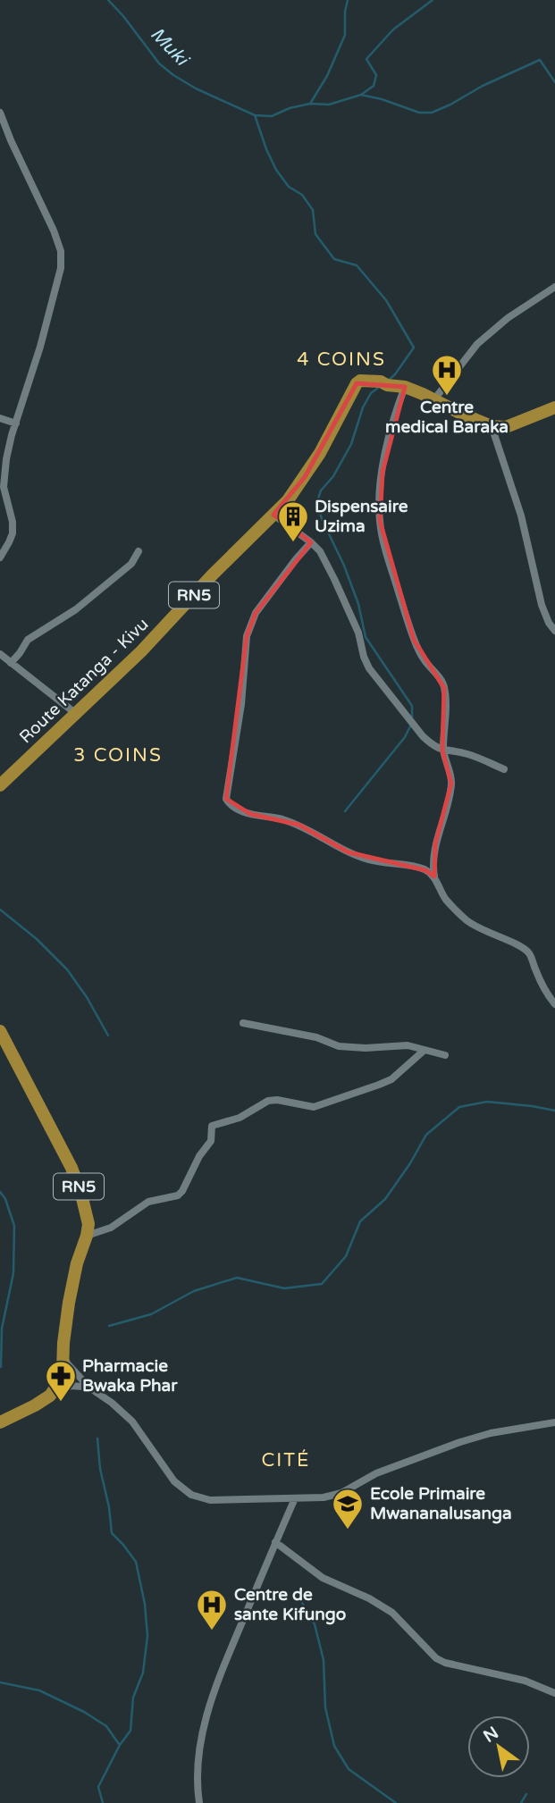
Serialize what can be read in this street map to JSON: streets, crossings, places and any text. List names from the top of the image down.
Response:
{
  "streets": {
    "highway": ["RN5", "Route Katanga - Kivu"]
  },
  "districts": ["4 COINS", "3 COINS", "CITÉ"],
  "water": ["Muki"],
  "places": {
    "hospital": ["Centre medical Baraka", "Centre de sante Kifungo"],
    "building": ["Dispensaire Uzima"],
    "pharmacy": ["Pharmacie Bwaka Phar"],
    "school or university": ["Ecole Primaire Mwananalusanga"]
  },
  "north": "top left"
}
